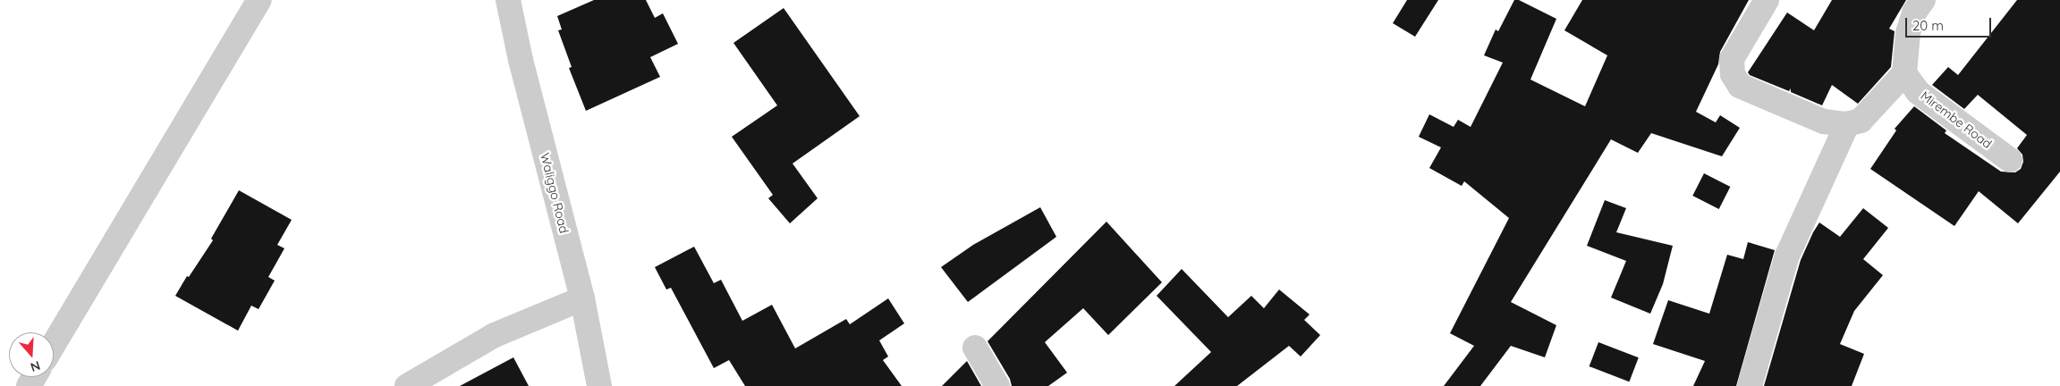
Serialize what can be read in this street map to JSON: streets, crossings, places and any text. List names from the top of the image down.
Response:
{
  "streets": {
    "street": ["Mirembe Road", "Waliggo Road"]
  },
  "scale_bar": "20 m",
  "north": "bottom"
}
